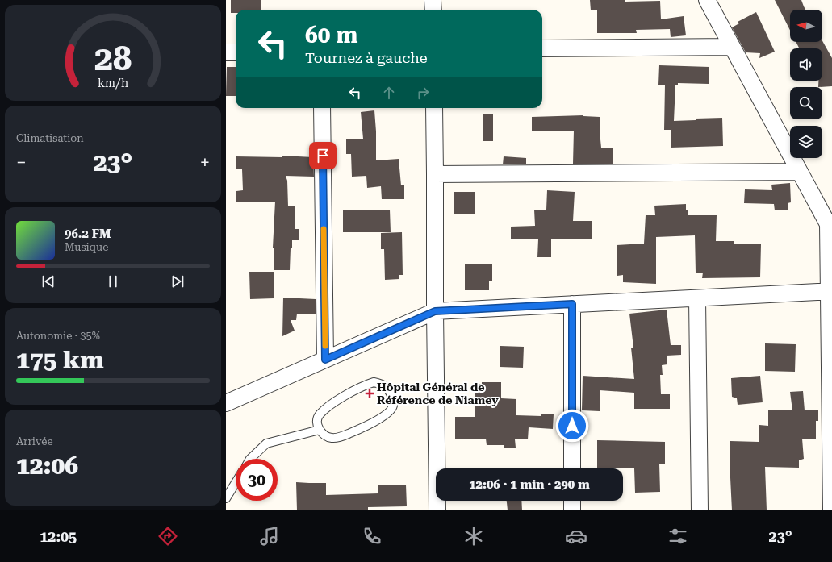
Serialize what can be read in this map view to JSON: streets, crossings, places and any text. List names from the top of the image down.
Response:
{
  "places": {
    "health": ["Hôpital Général de Référence de Niamey"]
  },
  "north": "left",
  "page": {
    "turn": ["60 m", "Tournez à gauche"],
    "tile": [
      "Climatisation",
      ["Autonomie · 35%", "175 km"],
      ["Arrivée", "12:06"]
    ],
    "heat": ["−", "23°", "+"],
    "song": ["96.2 FM", "Musique"],
    "limit": "30",
    "trip": "12:06 · 1 min · 290 m",
    "tabs": ["12:05", "23°"],
    "gauge": ["28", "km/h"]
  }
}
